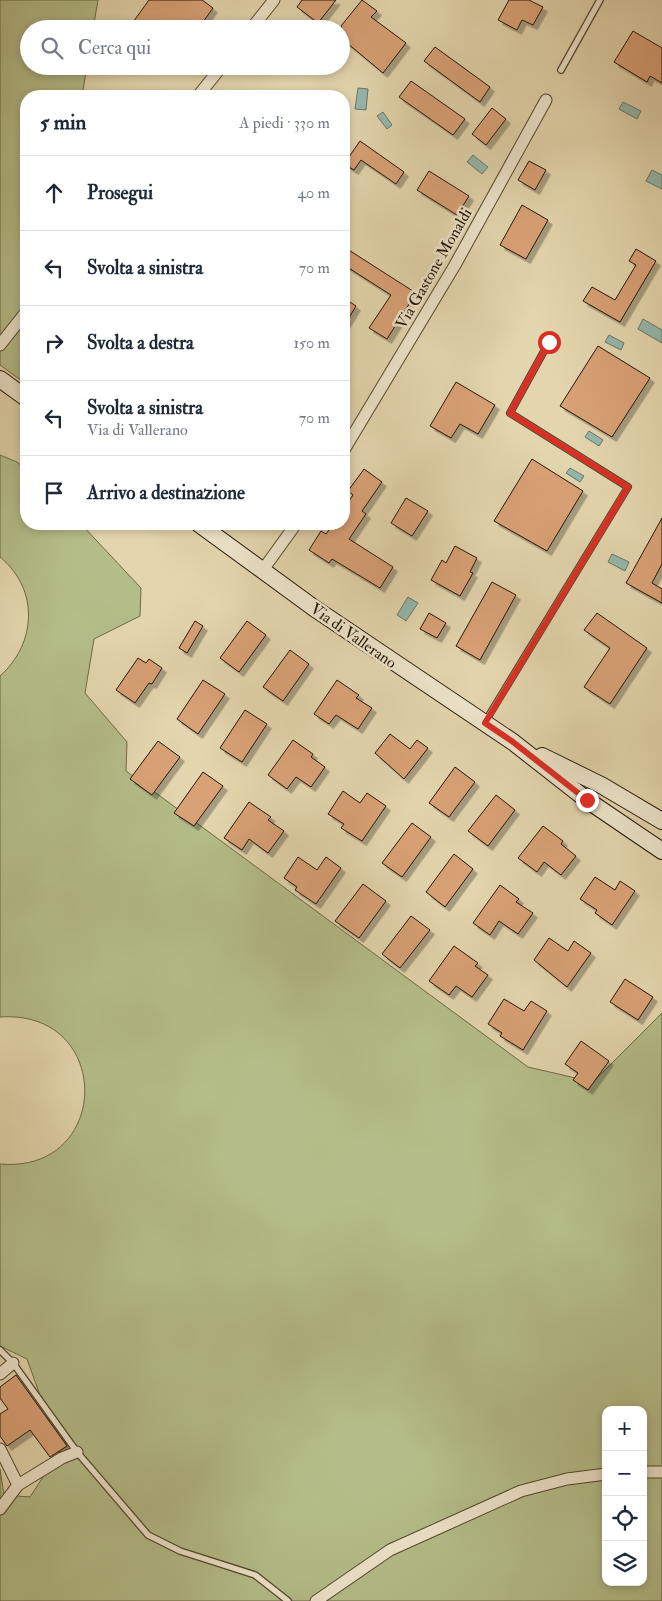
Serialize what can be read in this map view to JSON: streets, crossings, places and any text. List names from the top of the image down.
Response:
{
  "streets": {
    "street": ["Via Gastone Monaldi", "Via di Vallerano"]
  },
  "page": {
    "search": "Cerca qui",
    "heading": ["5 min", "A piedi · 330 m"],
    "list": [
      ["Prosegui", "40 m"],
      ["Svolta a sinistra", "70 m"],
      ["Svolta a destra", "150 m"],
      ["Svolta a sinistra", "Via di Vallerano", "70 m"],
      "Arrivo a destinazione"
    ],
    "map_buttons": ["+", "−"]
  }
}
